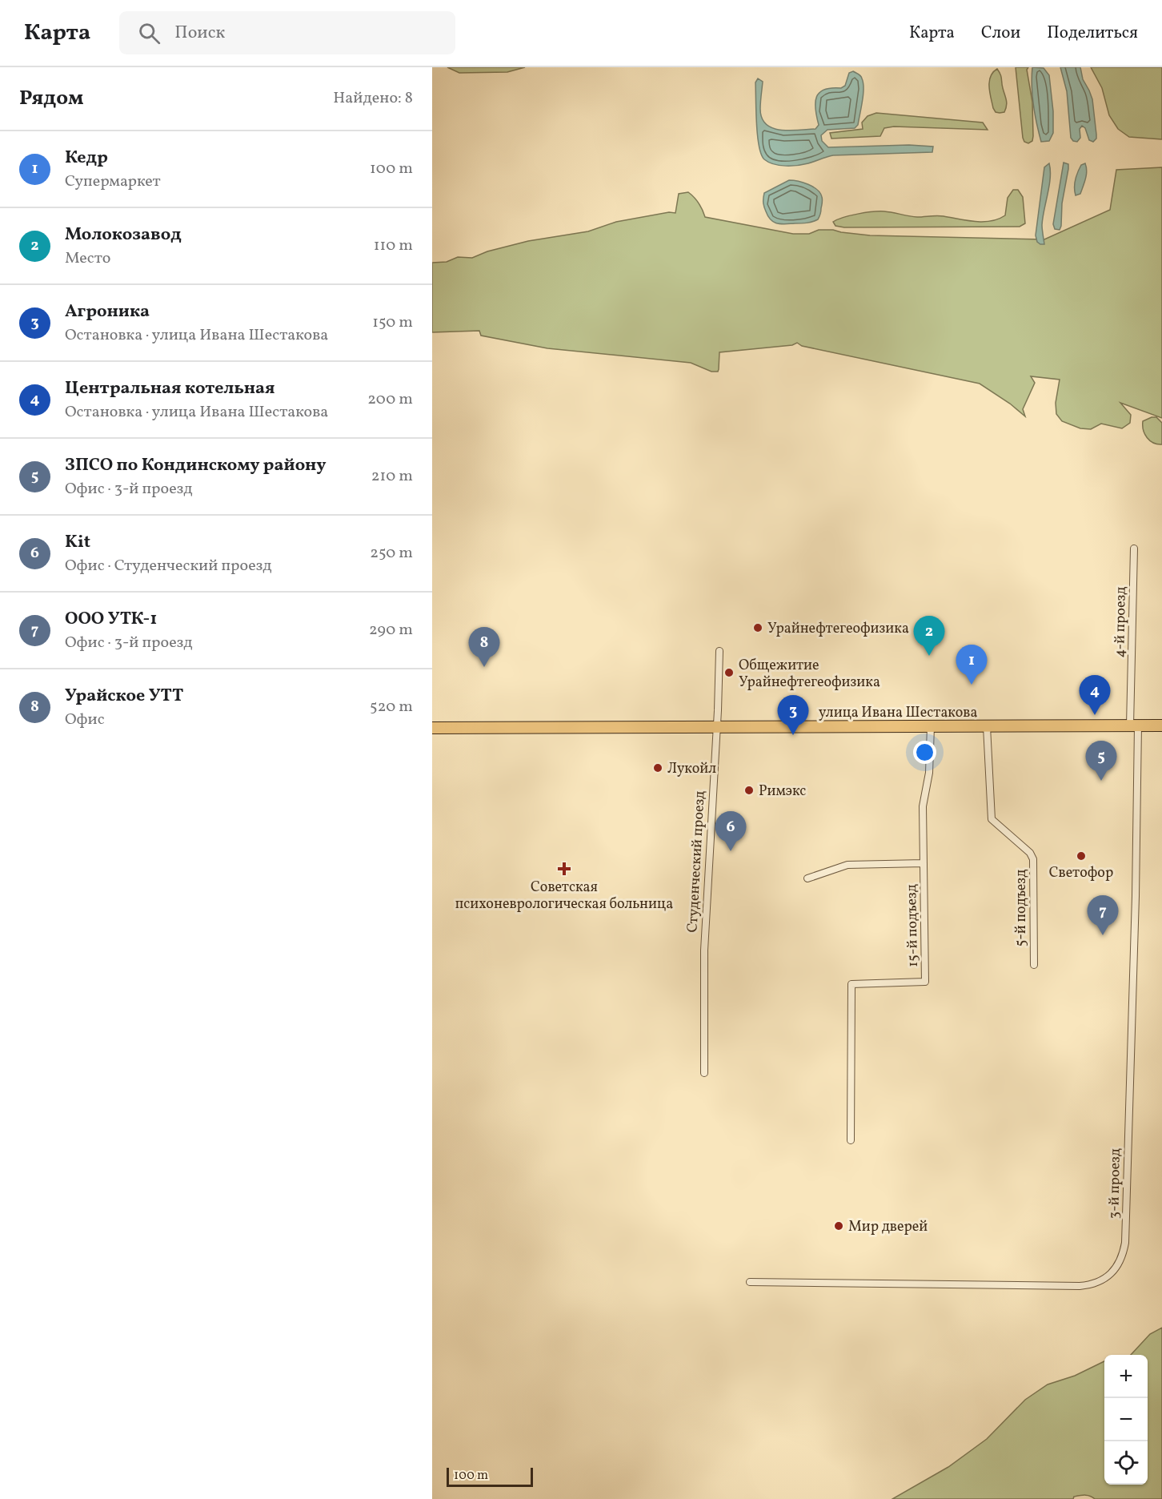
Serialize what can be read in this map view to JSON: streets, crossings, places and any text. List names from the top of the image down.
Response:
{
  "streets": {
    "main road": ["улица Ивана Шестакова"],
    "street": [
      "4-й проезд",
      "Студенческий проезд",
      "5-й подъезд",
      "15-й подъезд",
      "3-й проезд"
    ]
  },
  "crossings": [
    ["4-й проезд", "улица Ивана Шестакова"],
    ["4-й проезд", "3-й проезд"],
    ["улица Ивана Шестакова", "Студенческий проезд"],
    ["улица Ивана Шестакова", "5-й подъезд"],
    ["улица Ивана Шестакова", "15-й подъезд"],
    ["улица Ивана Шестакова", "3-й проезд"]
  ],
  "places": {
    "other": [
      "Урайнефтегеофизика",
      "Общежитие Урайнефтегеофизика",
      "Лукойл",
      "Римэкс",
      "Светофор",
      "Мир дверей"
    ],
    "health": ["Советская психоневрологическая больница"]
  },
  "scale_bar": "100 m",
  "page": {
    "header": "Карта",
    "search": "Поиск",
    "nav": ["Карта", "Слои", "Поделиться"],
    "heading": ["Рядом", "Найдено: 8"],
    "list": [
      {
        "mark": "1",
        "name": "Кедр",
        "note": "Супермаркет",
        "value": "100 m"
      },
      {
        "mark": "2",
        "name": "Молокозавод",
        "note": "Место",
        "value": "110 m"
      },
      {
        "mark": "3",
        "name": "Агроника",
        "note": "Остановка · улица Ивана Шестакова",
        "value": "150 m"
      },
      {
        "mark": "4",
        "name": "Центральная котельная",
        "note": "Остановка · улица Ивана Шестакова",
        "value": "200 m"
      },
      {
        "mark": "5",
        "name": "ЗПСО по Кондинскому району",
        "note": "Офис · 3-й проезд",
        "value": "210 m"
      },
      {
        "mark": "6",
        "name": "Kit",
        "note": "Офис · Студенческий проезд",
        "value": "250 m"
      },
      {
        "mark": "7",
        "name": "ООО УТК-1",
        "note": "Офис · 3-й проезд",
        "value": "290 m"
      },
      {
        "mark": "8",
        "name": "Урайское УТТ",
        "note": "Офис",
        "value": "520 m"
      }
    ],
    "pins": [
      "2",
      "8",
      "1",
      "4",
      "3",
      "5",
      "6",
      "7"
    ],
    "map_buttons": ["+", "−"],
    "scale": "100 m"
  }
}
